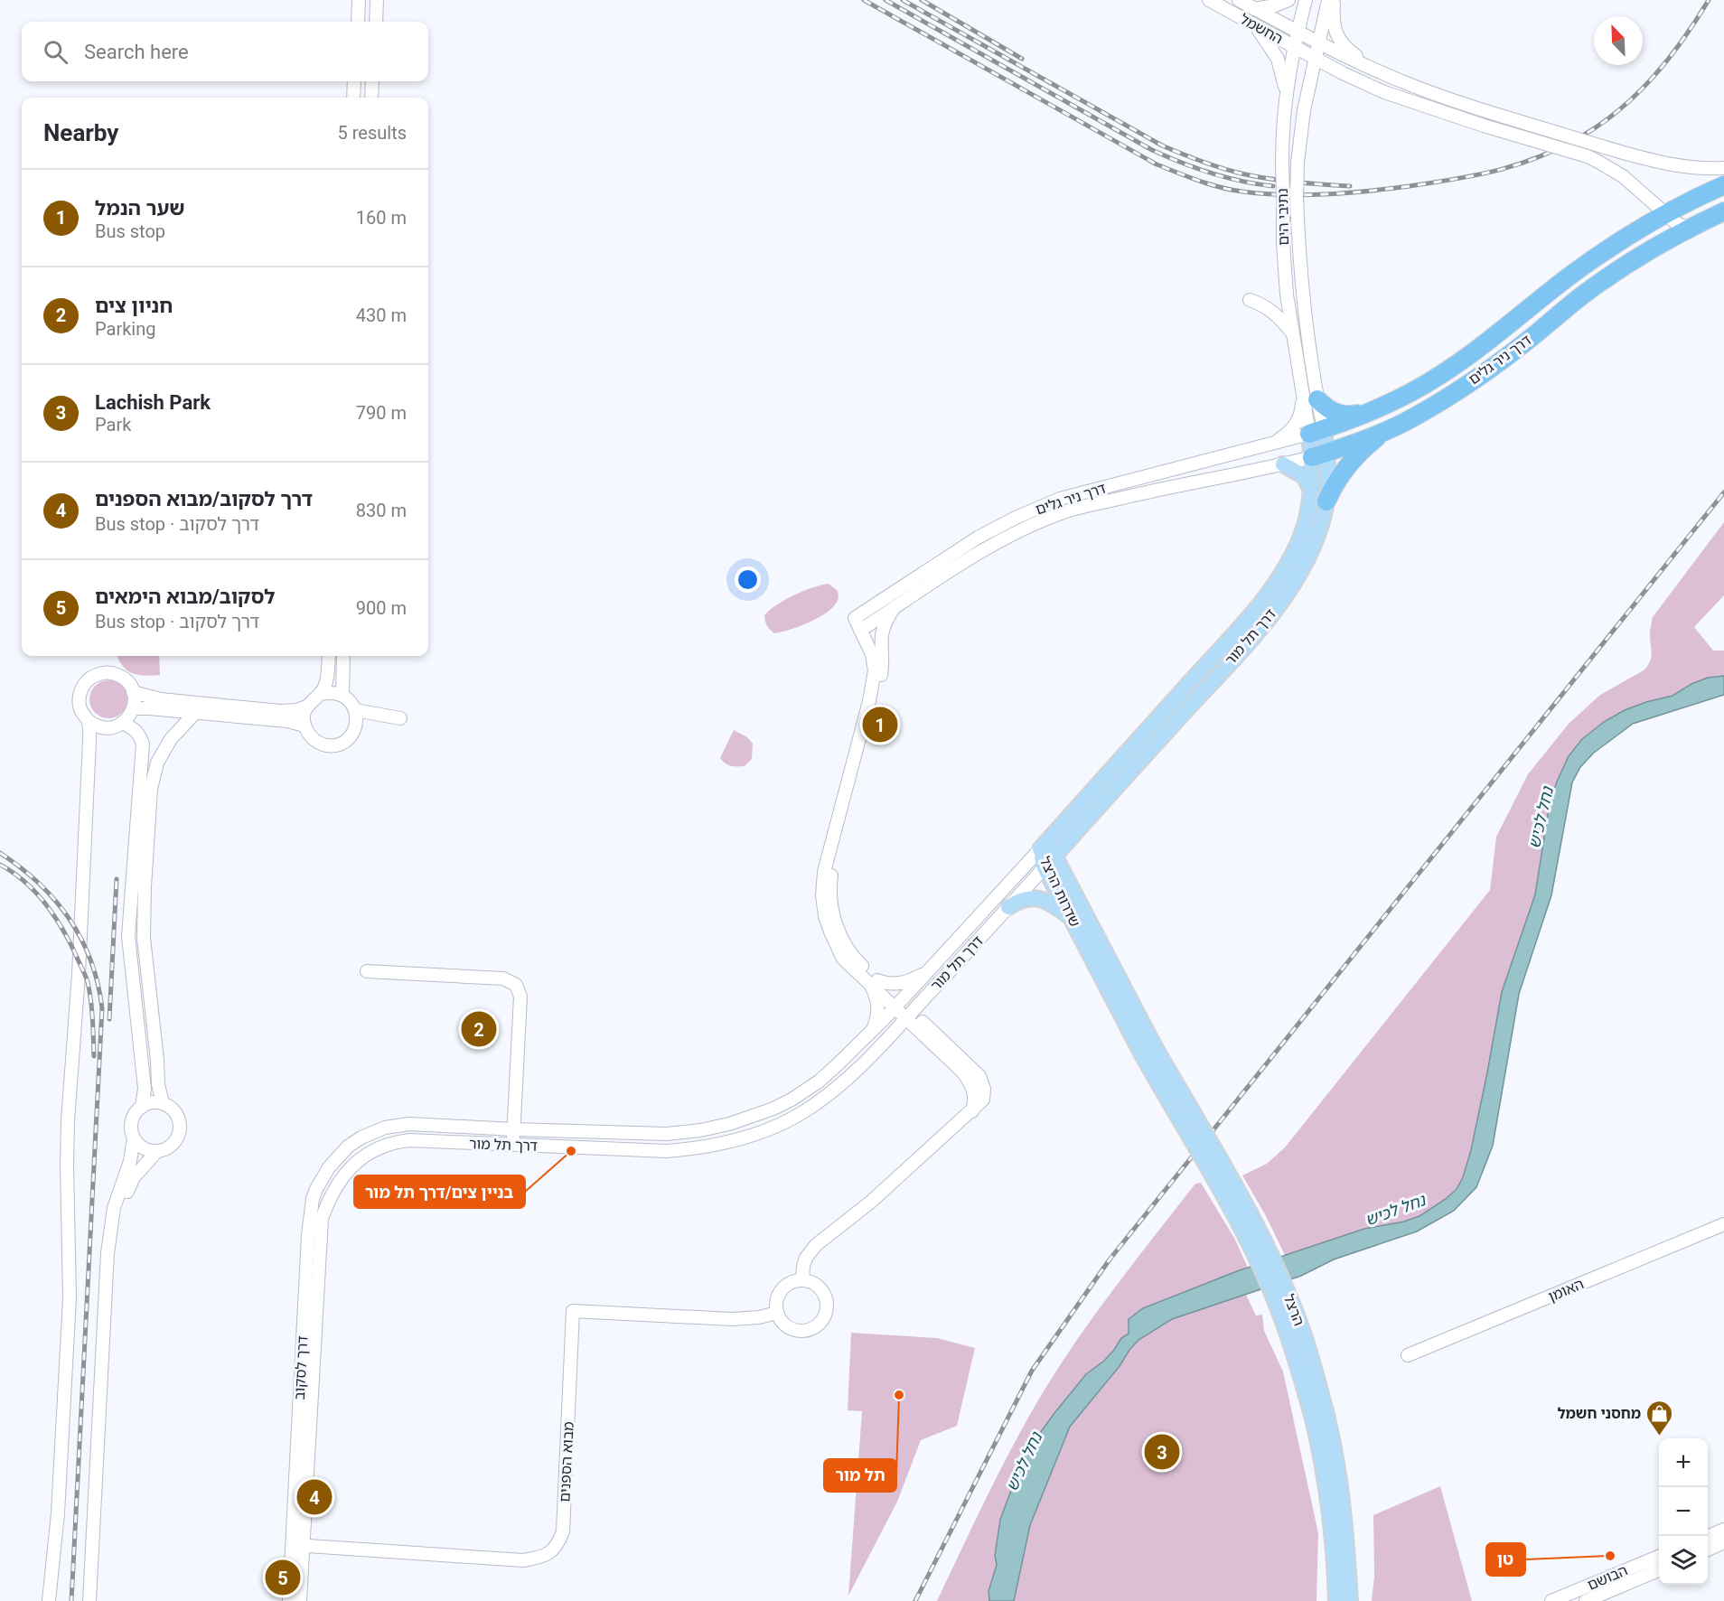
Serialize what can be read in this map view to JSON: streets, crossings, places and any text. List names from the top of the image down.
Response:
{
  "streets": {
    "highway": ["דרך ניר גלים"],
    "main road": ["דרך תל מור", "שדרות הרצל", "הרצל"],
    "street": [
      "החשמל",
      "נתיבי הים",
      "האומן",
      "דרך לסקוב",
      "מבוא הספנים",
      "הבושם"
    ]
  },
  "crossings": [
    ["החשמל", "נתיבי הים"],
    ["החשמל", "דרך ניר גלים"],
    ["נתיבי הים", "דרך ניר גלים"],
    ["נתיבי הים", "דרך תל מור"],
    ["דרך ניר גלים", "דרך תל מור"],
    ["דרך תל מור", "שדרות הרצל"],
    ["דרך תל מור", "דרך לסקוב"],
    ["שדרות הרצל", "הרצל"],
    ["דרך לסקוב", "מבוא הספנים"]
  ],
  "water": ["נחל לכיש"],
  "places": {
    "other": ["בניין צים/דרך תל מור", "תל מור", "טן"],
    "shop": ["מחסני חשמל"]
  },
  "north": "top left",
  "page": {
    "search": "Search here",
    "heading": ["Nearby", "5 results"],
    "list": [
      {
        "mark": "1",
        "name": "שער הנמל",
        "note": "Bus stop",
        "value": "160 m"
      },
      {
        "mark": "2",
        "name": "חניון צים",
        "note": "Parking",
        "value": "430 m"
      },
      {
        "mark": "3",
        "name": "Lachish Park",
        "note": "Park",
        "value": "790 m"
      },
      {
        "mark": "4",
        "name": "דרך לסקוב/מבוא הספנים",
        "note": "Bus stop · דרך לסקוב",
        "value": "830 m"
      },
      {
        "mark": "5",
        "name": "לסקוב/מבוא הימאים",
        "note": "Bus stop · דרך לסקוב",
        "value": "900 m"
      }
    ],
    "pins": [
      "1",
      "2",
      "3",
      "4",
      "5"
    ],
    "map_buttons": ["+", "−"]
  }
}
